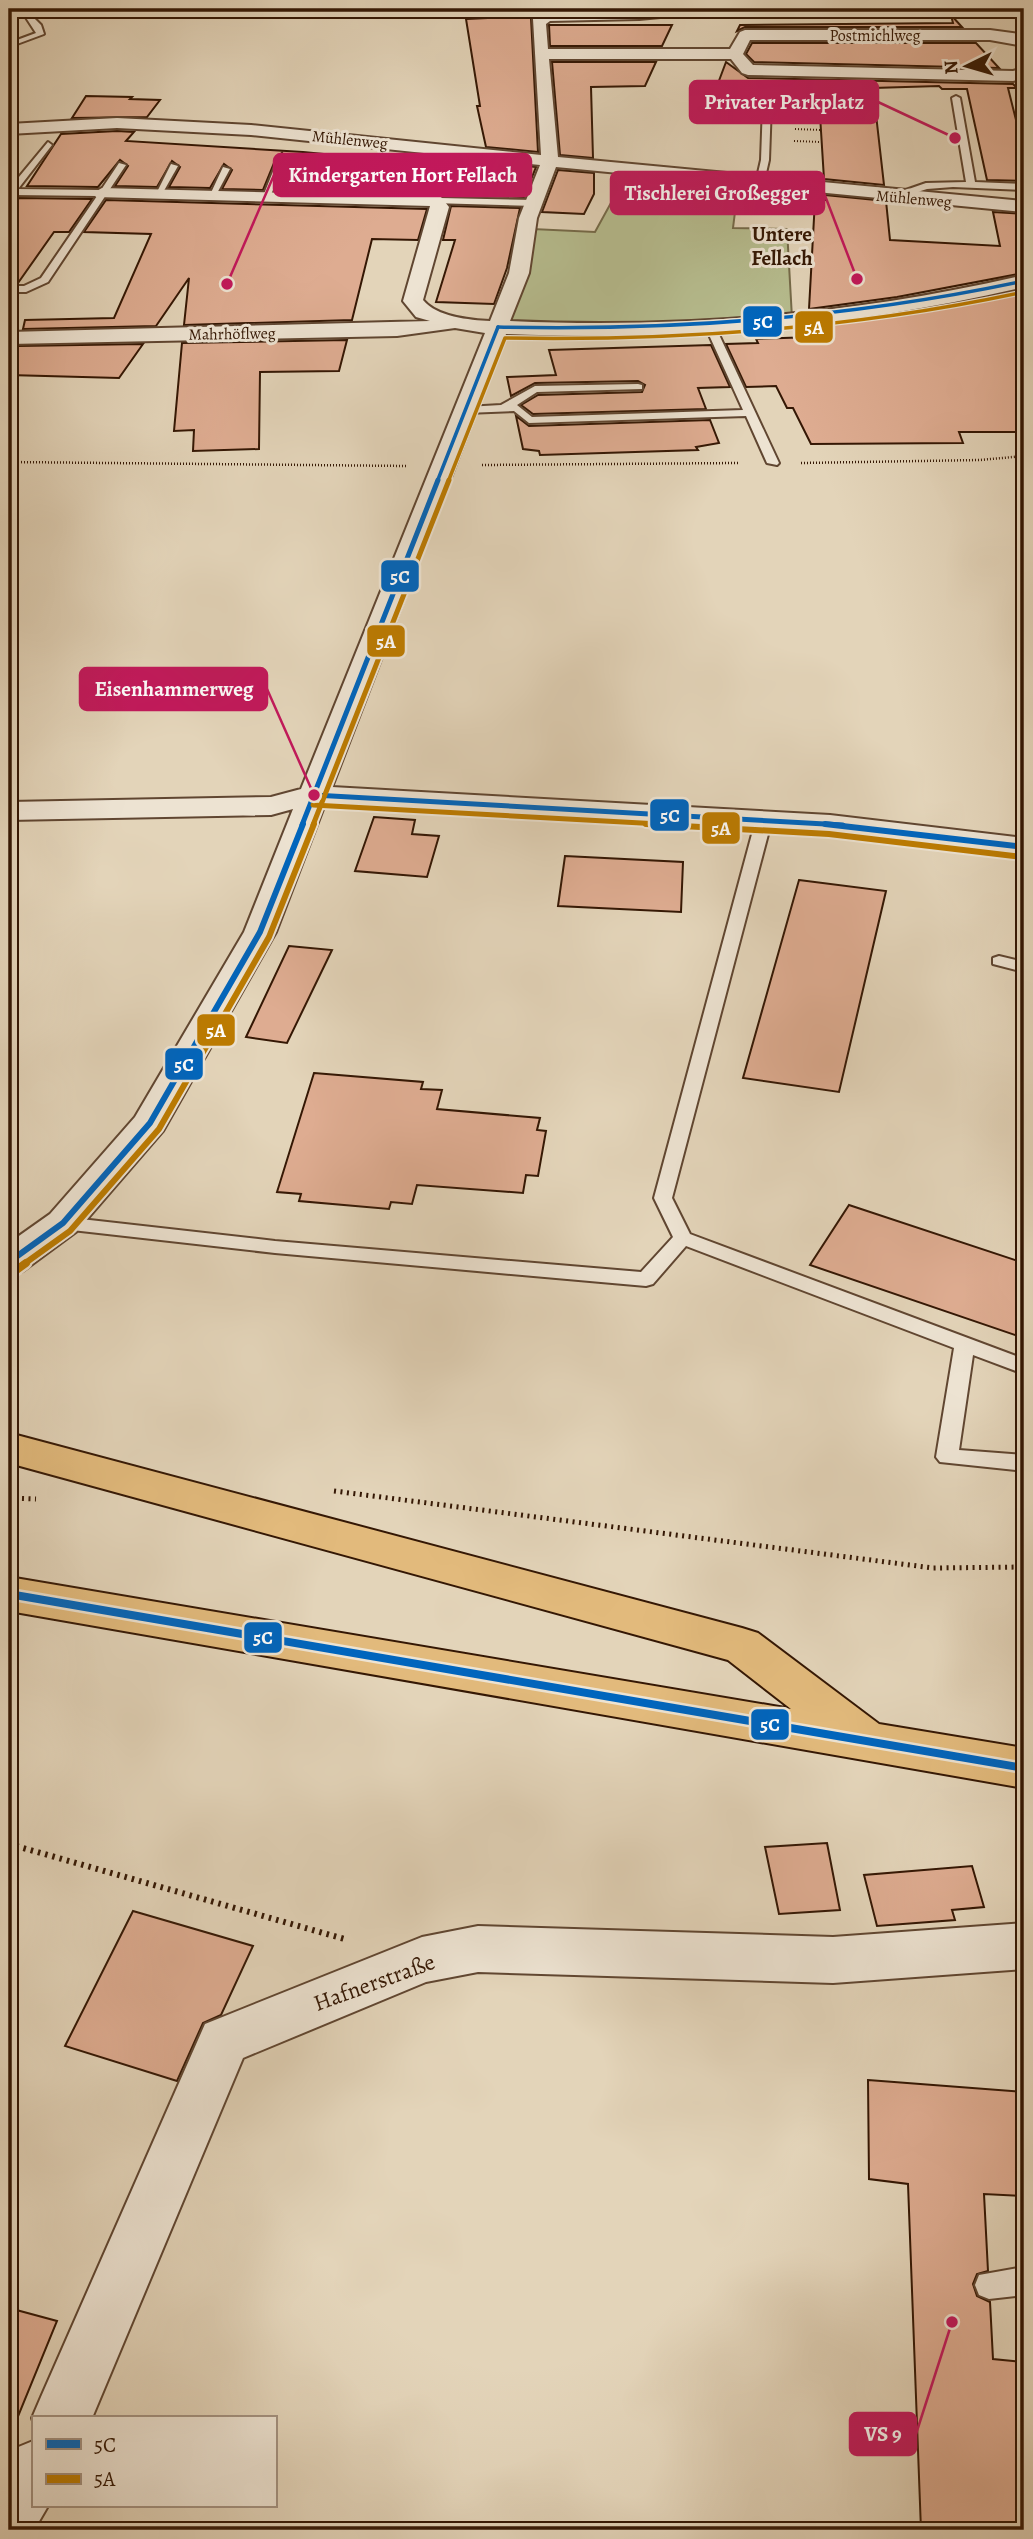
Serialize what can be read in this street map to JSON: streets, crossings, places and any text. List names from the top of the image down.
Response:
{
  "streets": {
    "street": [
      "Postmichlweg",
      "Mühlenweg",
      "Mahrhöflweg",
      "Hafnerstraße"
    ]
  },
  "districts": ["Untere Fellach"],
  "places": [
    "Privater Parkplatz",
    "Tischlerei Großegger",
    "Kindergarten Hort Fellach",
    "Eisenhammerweg",
    "VS 9"
  ],
  "lines": ["transit line 5C", "transit line 5A"],
  "legend": ["5C", "5A"],
  "north": "left"
}
